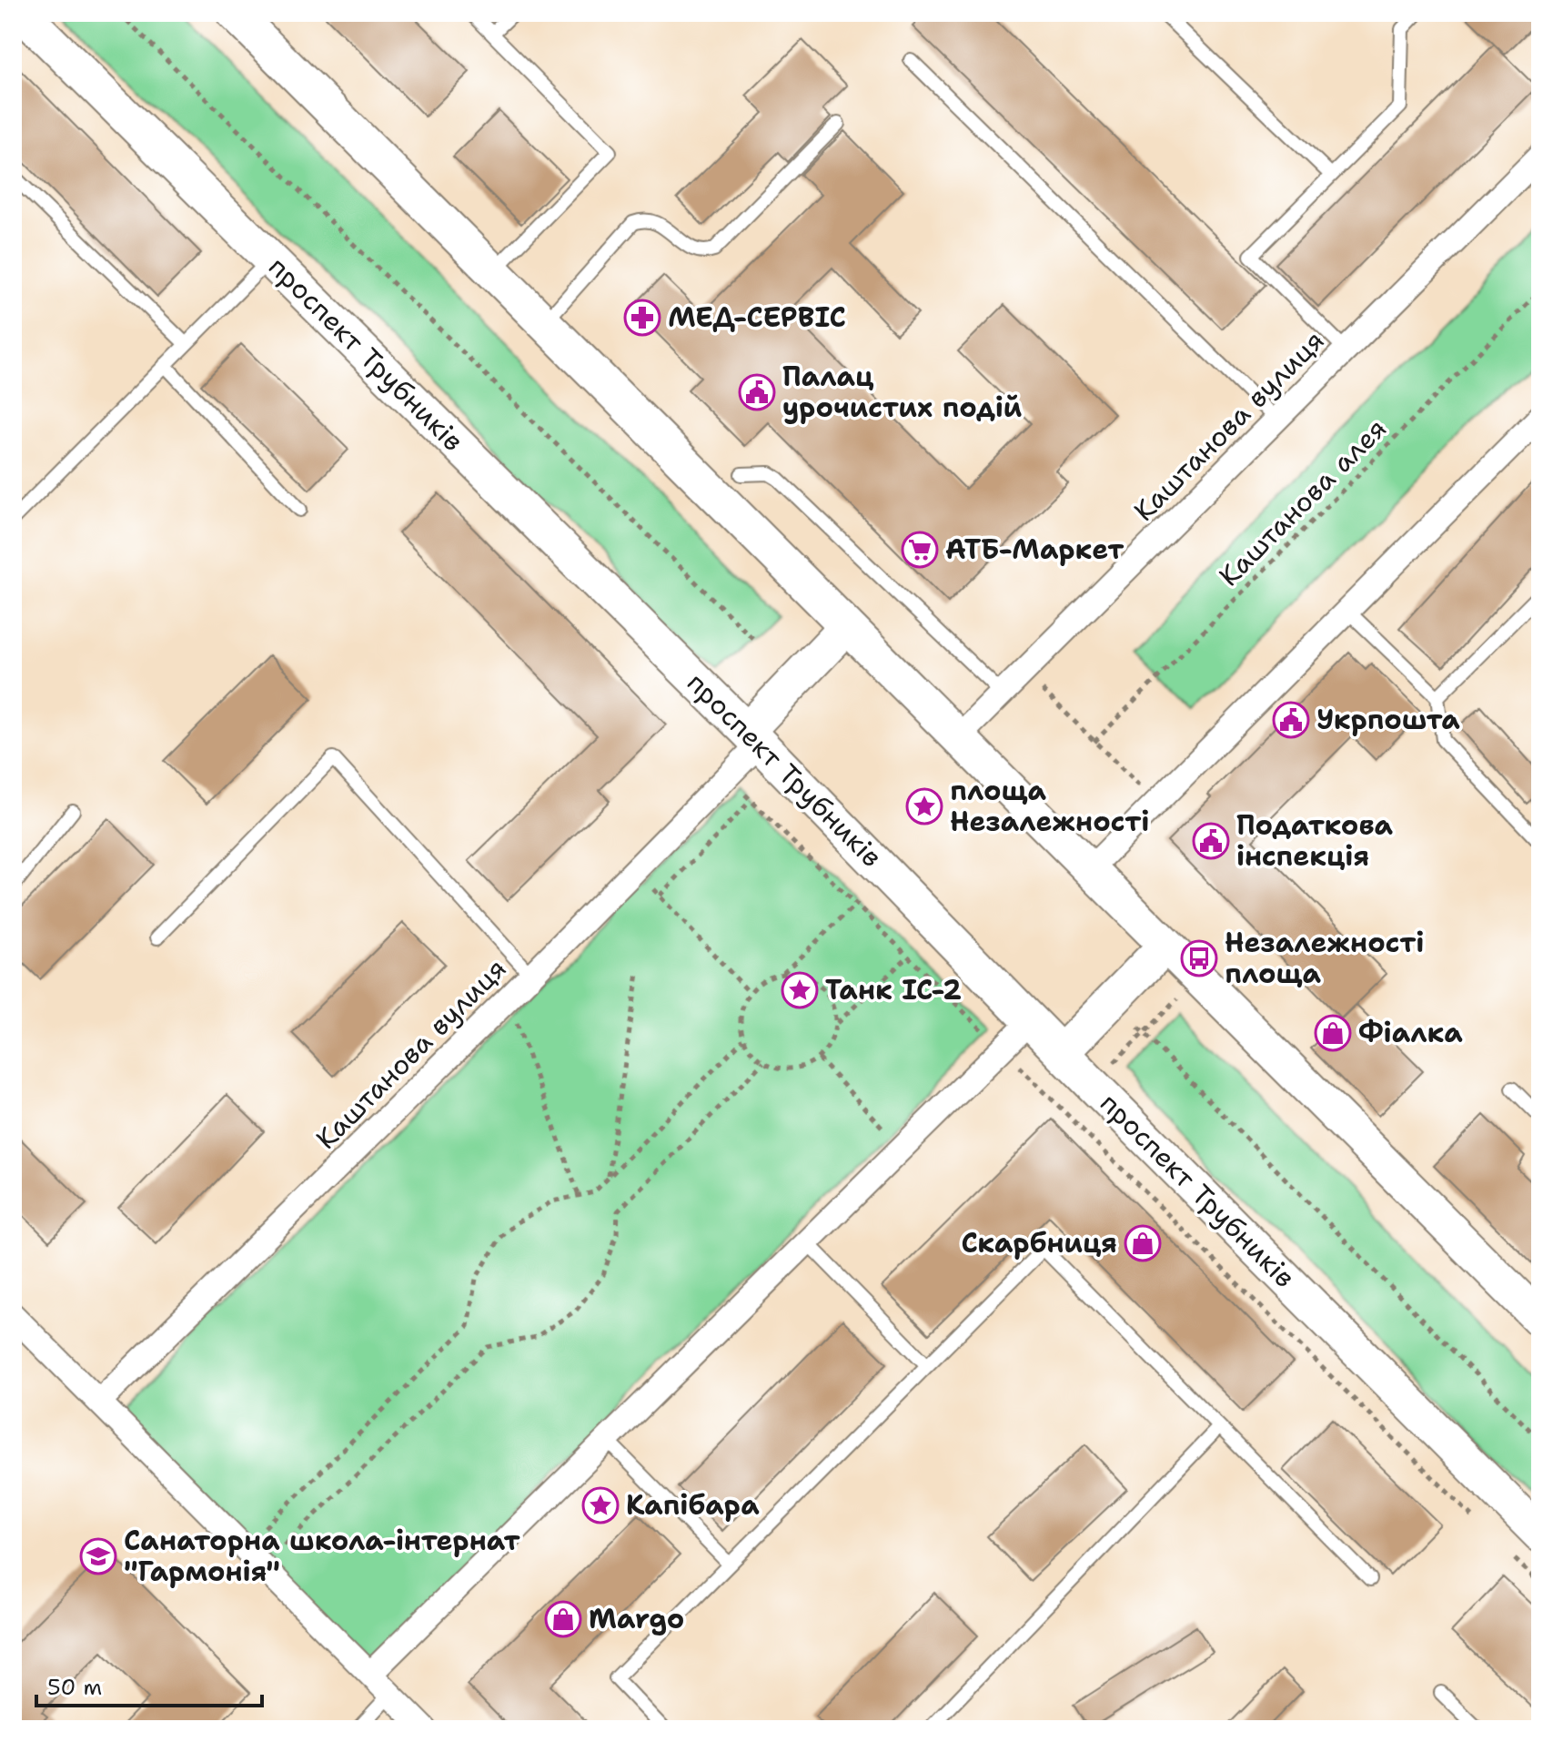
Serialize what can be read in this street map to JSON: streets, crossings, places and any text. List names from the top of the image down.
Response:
{
  "streets": {
    "main road": ["проспект Трубників"],
    "street": ["Каштанова вулиця"],
    "path": ["Каштанова алея"]
  },
  "crossings": [
    ["проспект Трубників", "Каштанова вулиця"]
  ],
  "places": {
    "pharmacy": ["МЕД-СЕРВІС"],
    "public building": ["Палац урочистих подій", "Укрпошта", "Податкова інспекція"],
    "supermarket": ["АТБ-Маркет"],
    "place": ["площа Незалежності", "Танк ІС-2", "Капібара"],
    "bus stop": ["Незалежності площа"],
    "shop": ["Фіалка", "Скарбниця", "Margo"],
    "school or university": ["Санаторна школа-інтернат \"Гармонія\""]
  },
  "scale_bar": "50 m"
}
